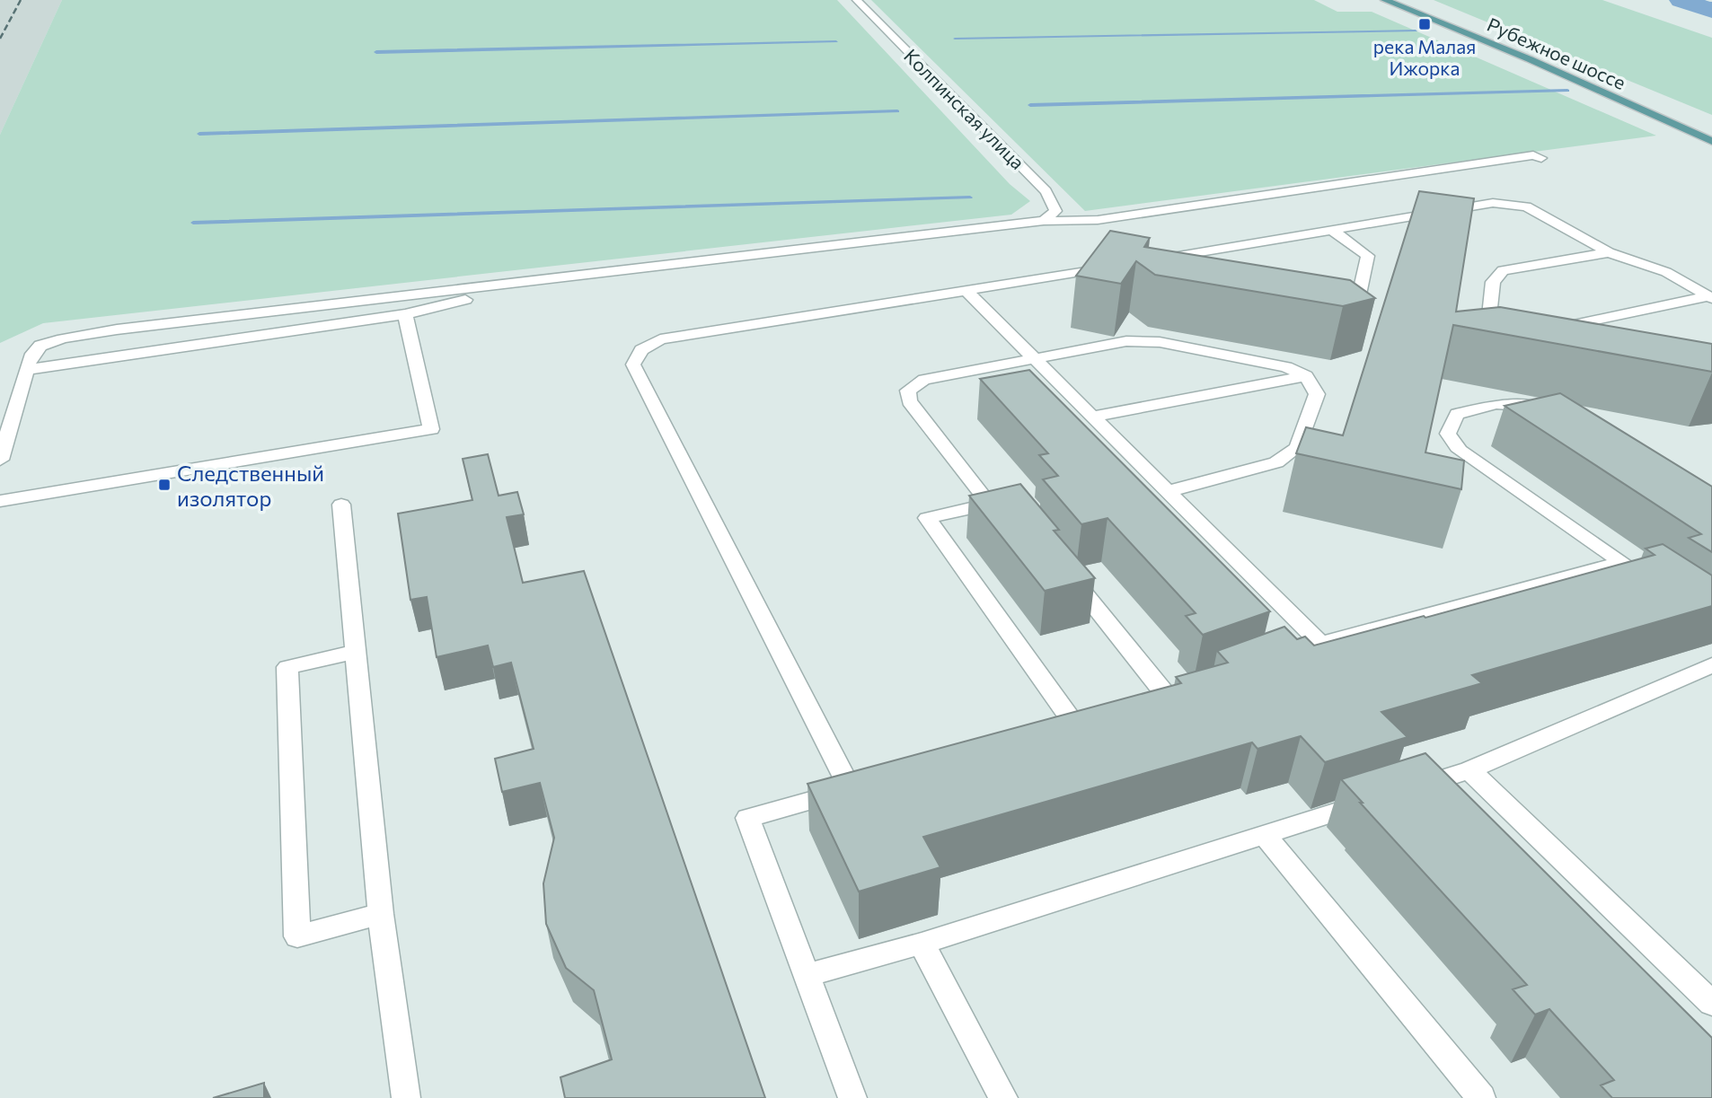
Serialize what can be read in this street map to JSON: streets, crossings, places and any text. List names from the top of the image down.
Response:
{
  "streets": {
    "main road": ["Рубежное шоссе"],
    "street": ["Колпинская улица"]
  },
  "places": {
    "transit": ["река Малая Ижорка", "Следственный изолятор"]
  }
}
